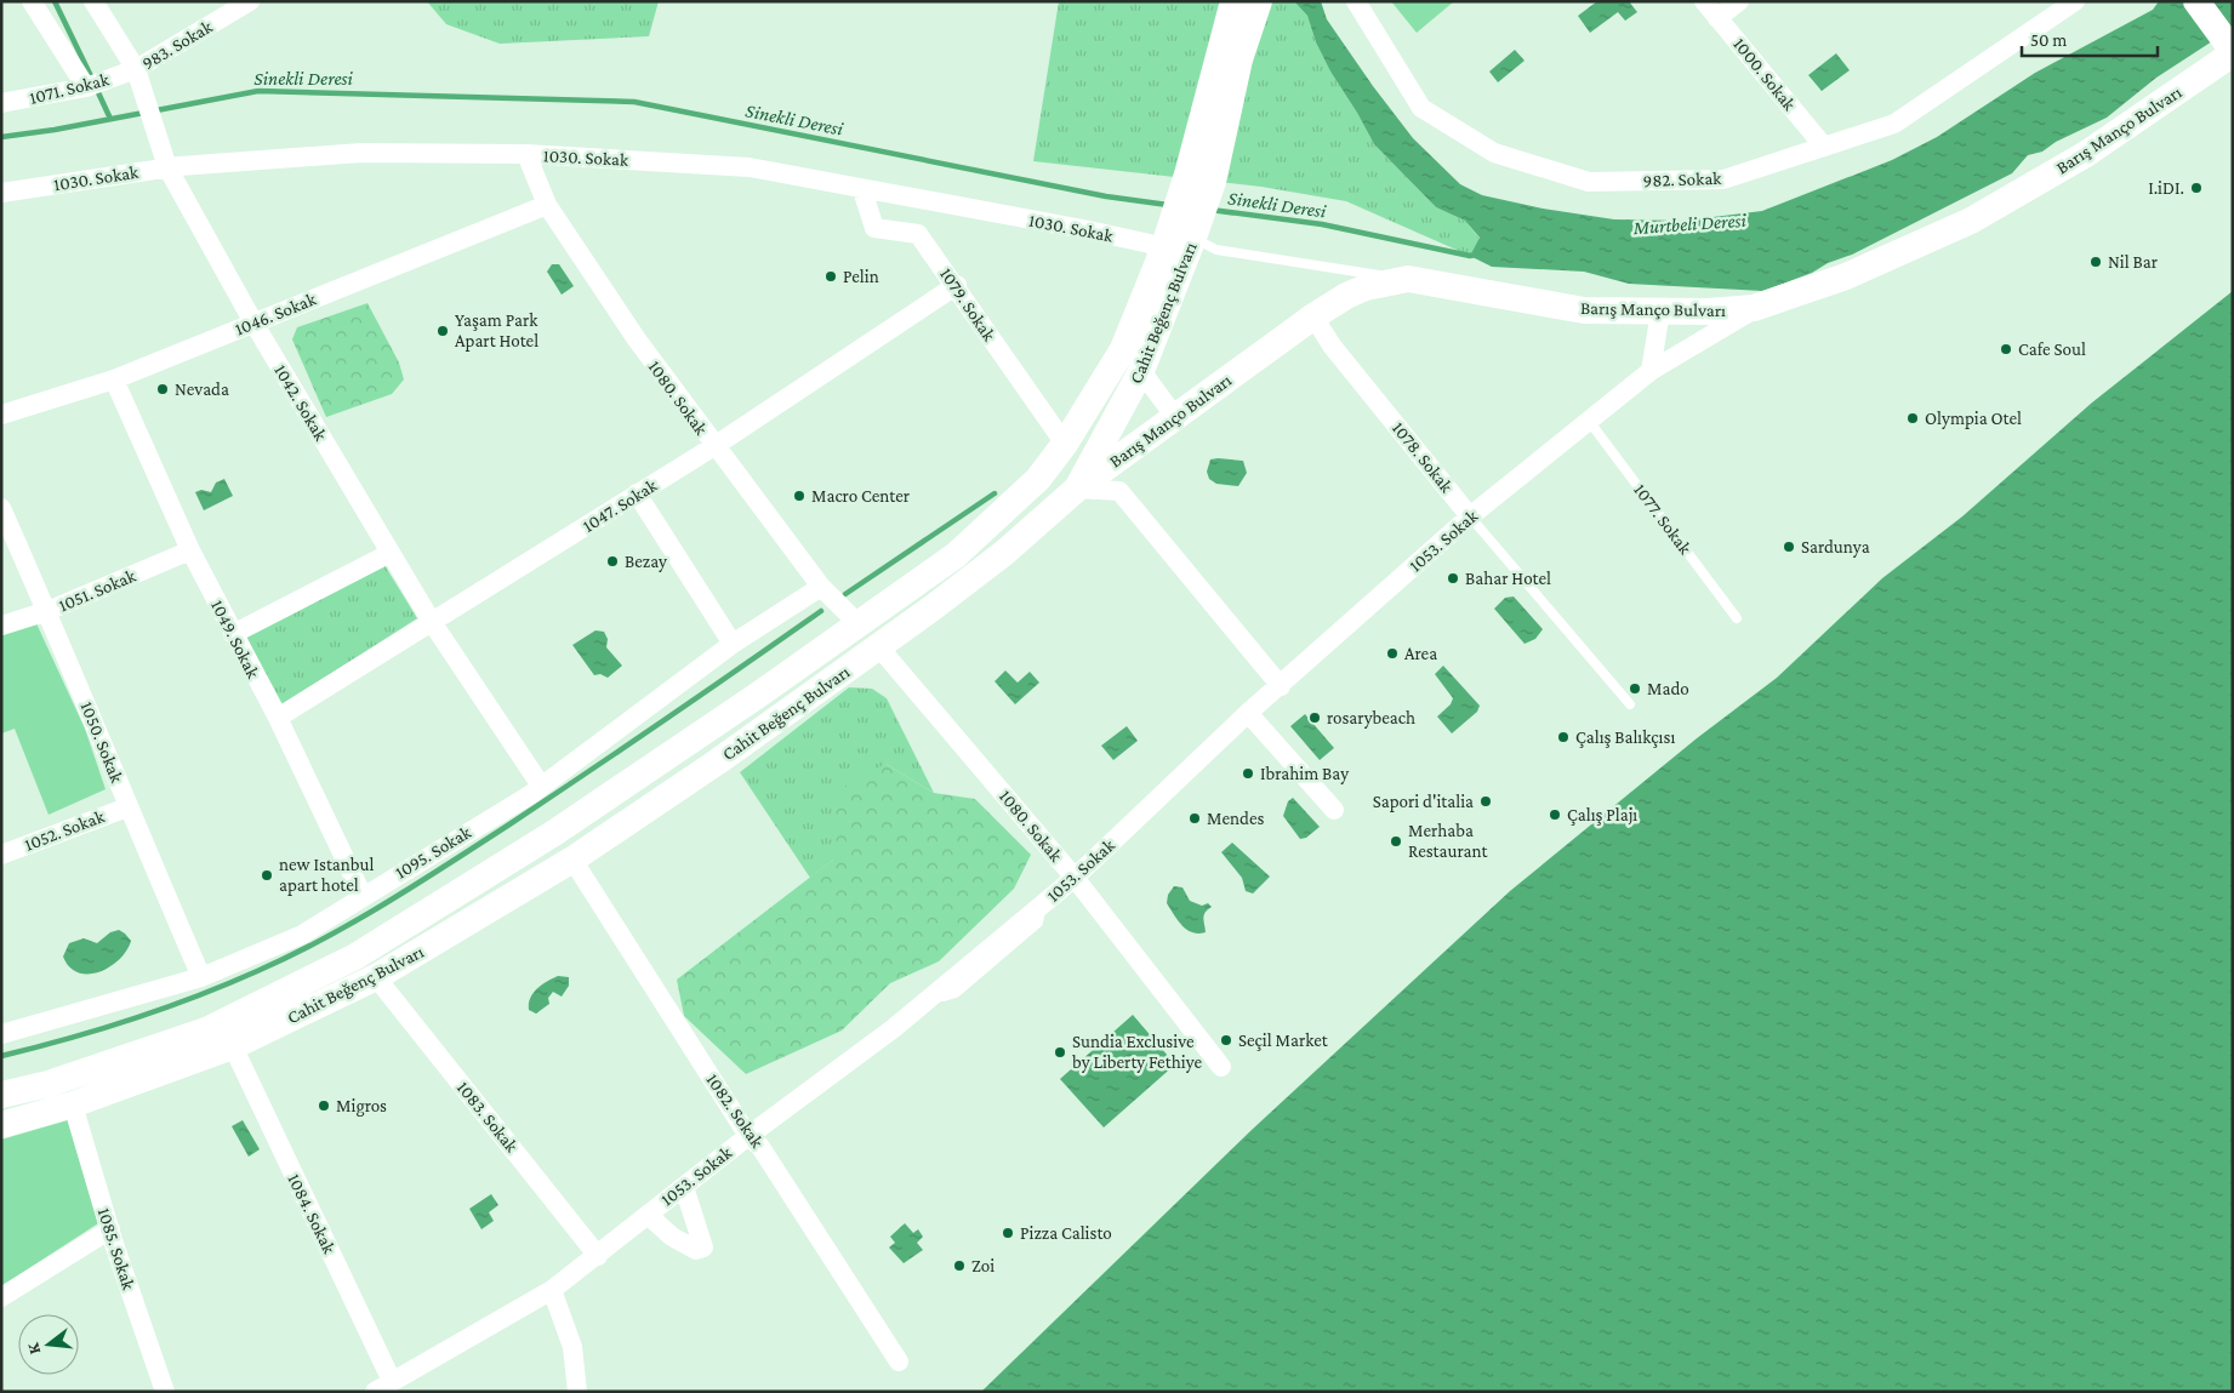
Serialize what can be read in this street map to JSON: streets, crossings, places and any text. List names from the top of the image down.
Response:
{
  "streets": {
    "main road": ["Barış Manço Bulvarı", "Cahit Beğenç Bulvarı"],
    "street": [
      "983. Sokak",
      "1000. Sokak",
      "1071. Sokak",
      "1030. Sokak",
      "982. Sokak",
      "1079. Sokak",
      "1046. Sokak",
      "1080. Sokak",
      "1042. Sokak",
      "1078. Sokak",
      "1047. Sokak",
      "1053. Sokak",
      "1051. Sokak",
      "1049. Sokak",
      "1050. Sokak",
      "1052. Sokak",
      "1095. Sokak",
      "1082. Sokak",
      "1083. Sokak",
      "1084. Sokak",
      "1085. Sokak"
    ],
    "lane": ["1077. Sokak"]
  },
  "crossings": [
    ["983. Sokak", "1071. Sokak"],
    ["983. Sokak", "1042. Sokak"],
    ["1000. Sokak", "982. Sokak"],
    ["1071. Sokak", "1042. Sokak"],
    ["Barış Manço Bulvarı", "Cahit Beğenç Bulvarı"],
    ["Barış Manço Bulvarı", "1078. Sokak"],
    ["Barış Manço Bulvarı", "1053. Sokak"],
    ["1030. Sokak", "1079. Sokak"],
    ["1030. Sokak", "Cahit Beğenç Bulvarı"],
    ["1030. Sokak", "1080. Sokak"],
    ["1030. Sokak", "1042. Sokak"],
    ["1079. Sokak", "Cahit Beğenç Bulvarı"],
    ["1079. Sokak", "1047. Sokak"],
    ["Cahit Beğenç Bulvarı", "1080. Sokak"],
    ["Cahit Beğenç Bulvarı", "1082. Sokak"],
    ["Cahit Beğenç Bulvarı", "1083. Sokak"],
    ["Cahit Beğenç Bulvarı", "1084. Sokak"],
    ["Cahit Beğenç Bulvarı", "1085. Sokak"],
    ["1046. Sokak", "1080. Sokak"],
    ["1046. Sokak", "1042. Sokak"],
    ["1046. Sokak", "1049. Sokak"],
    ["1080. Sokak", "1047. Sokak"],
    ["1080. Sokak", "1053. Sokak"],
    ["1080. Sokak", "1095. Sokak"],
    ["1042. Sokak", "1047. Sokak"],
    ["1042. Sokak", "1095. Sokak"],
    ["1078. Sokak", "1053. Sokak"],
    ["1047. Sokak", "1049. Sokak"],
    ["1077. Sokak", "1053. Sokak"],
    ["1053. Sokak", "1082. Sokak"],
    ["1053. Sokak", "1083. Sokak"],
    ["1053. Sokak", "1084. Sokak"],
    ["1051. Sokak", "1049. Sokak"],
    ["1051. Sokak", "1050. Sokak"],
    ["1049. Sokak", "1095. Sokak"],
    ["1050. Sokak", "1052. Sokak"],
    ["1050. Sokak", "1095. Sokak"]
  ],
  "water": ["Sinekli Deresi", "Murtbeli Deresi"],
  "places": [
    "I.iDI.",
    "Nil Bar",
    "Pelin",
    "Yaşam Park Apart Hotel",
    "Cafe Soul",
    "Nevada",
    "Olympia Otel",
    "Macro Center",
    "Sardunya",
    "Bezay",
    "Bahar Hotel",
    "Area",
    "Mado",
    "rosarybeach",
    "Çalış Balıkçısı",
    "Ibrahim Bay",
    "Sapori d'italia",
    "Çalış Plajı",
    "Mendes",
    "Merhaba Restaurant",
    "new Istanbul apart hotel",
    "Seçil Market",
    "Sundia Exclusive by Liberty Fethiye",
    "Migros",
    "Pizza Calisto",
    "Zoi"
  ],
  "scale_bar": "50 m",
  "north": "left"
}
